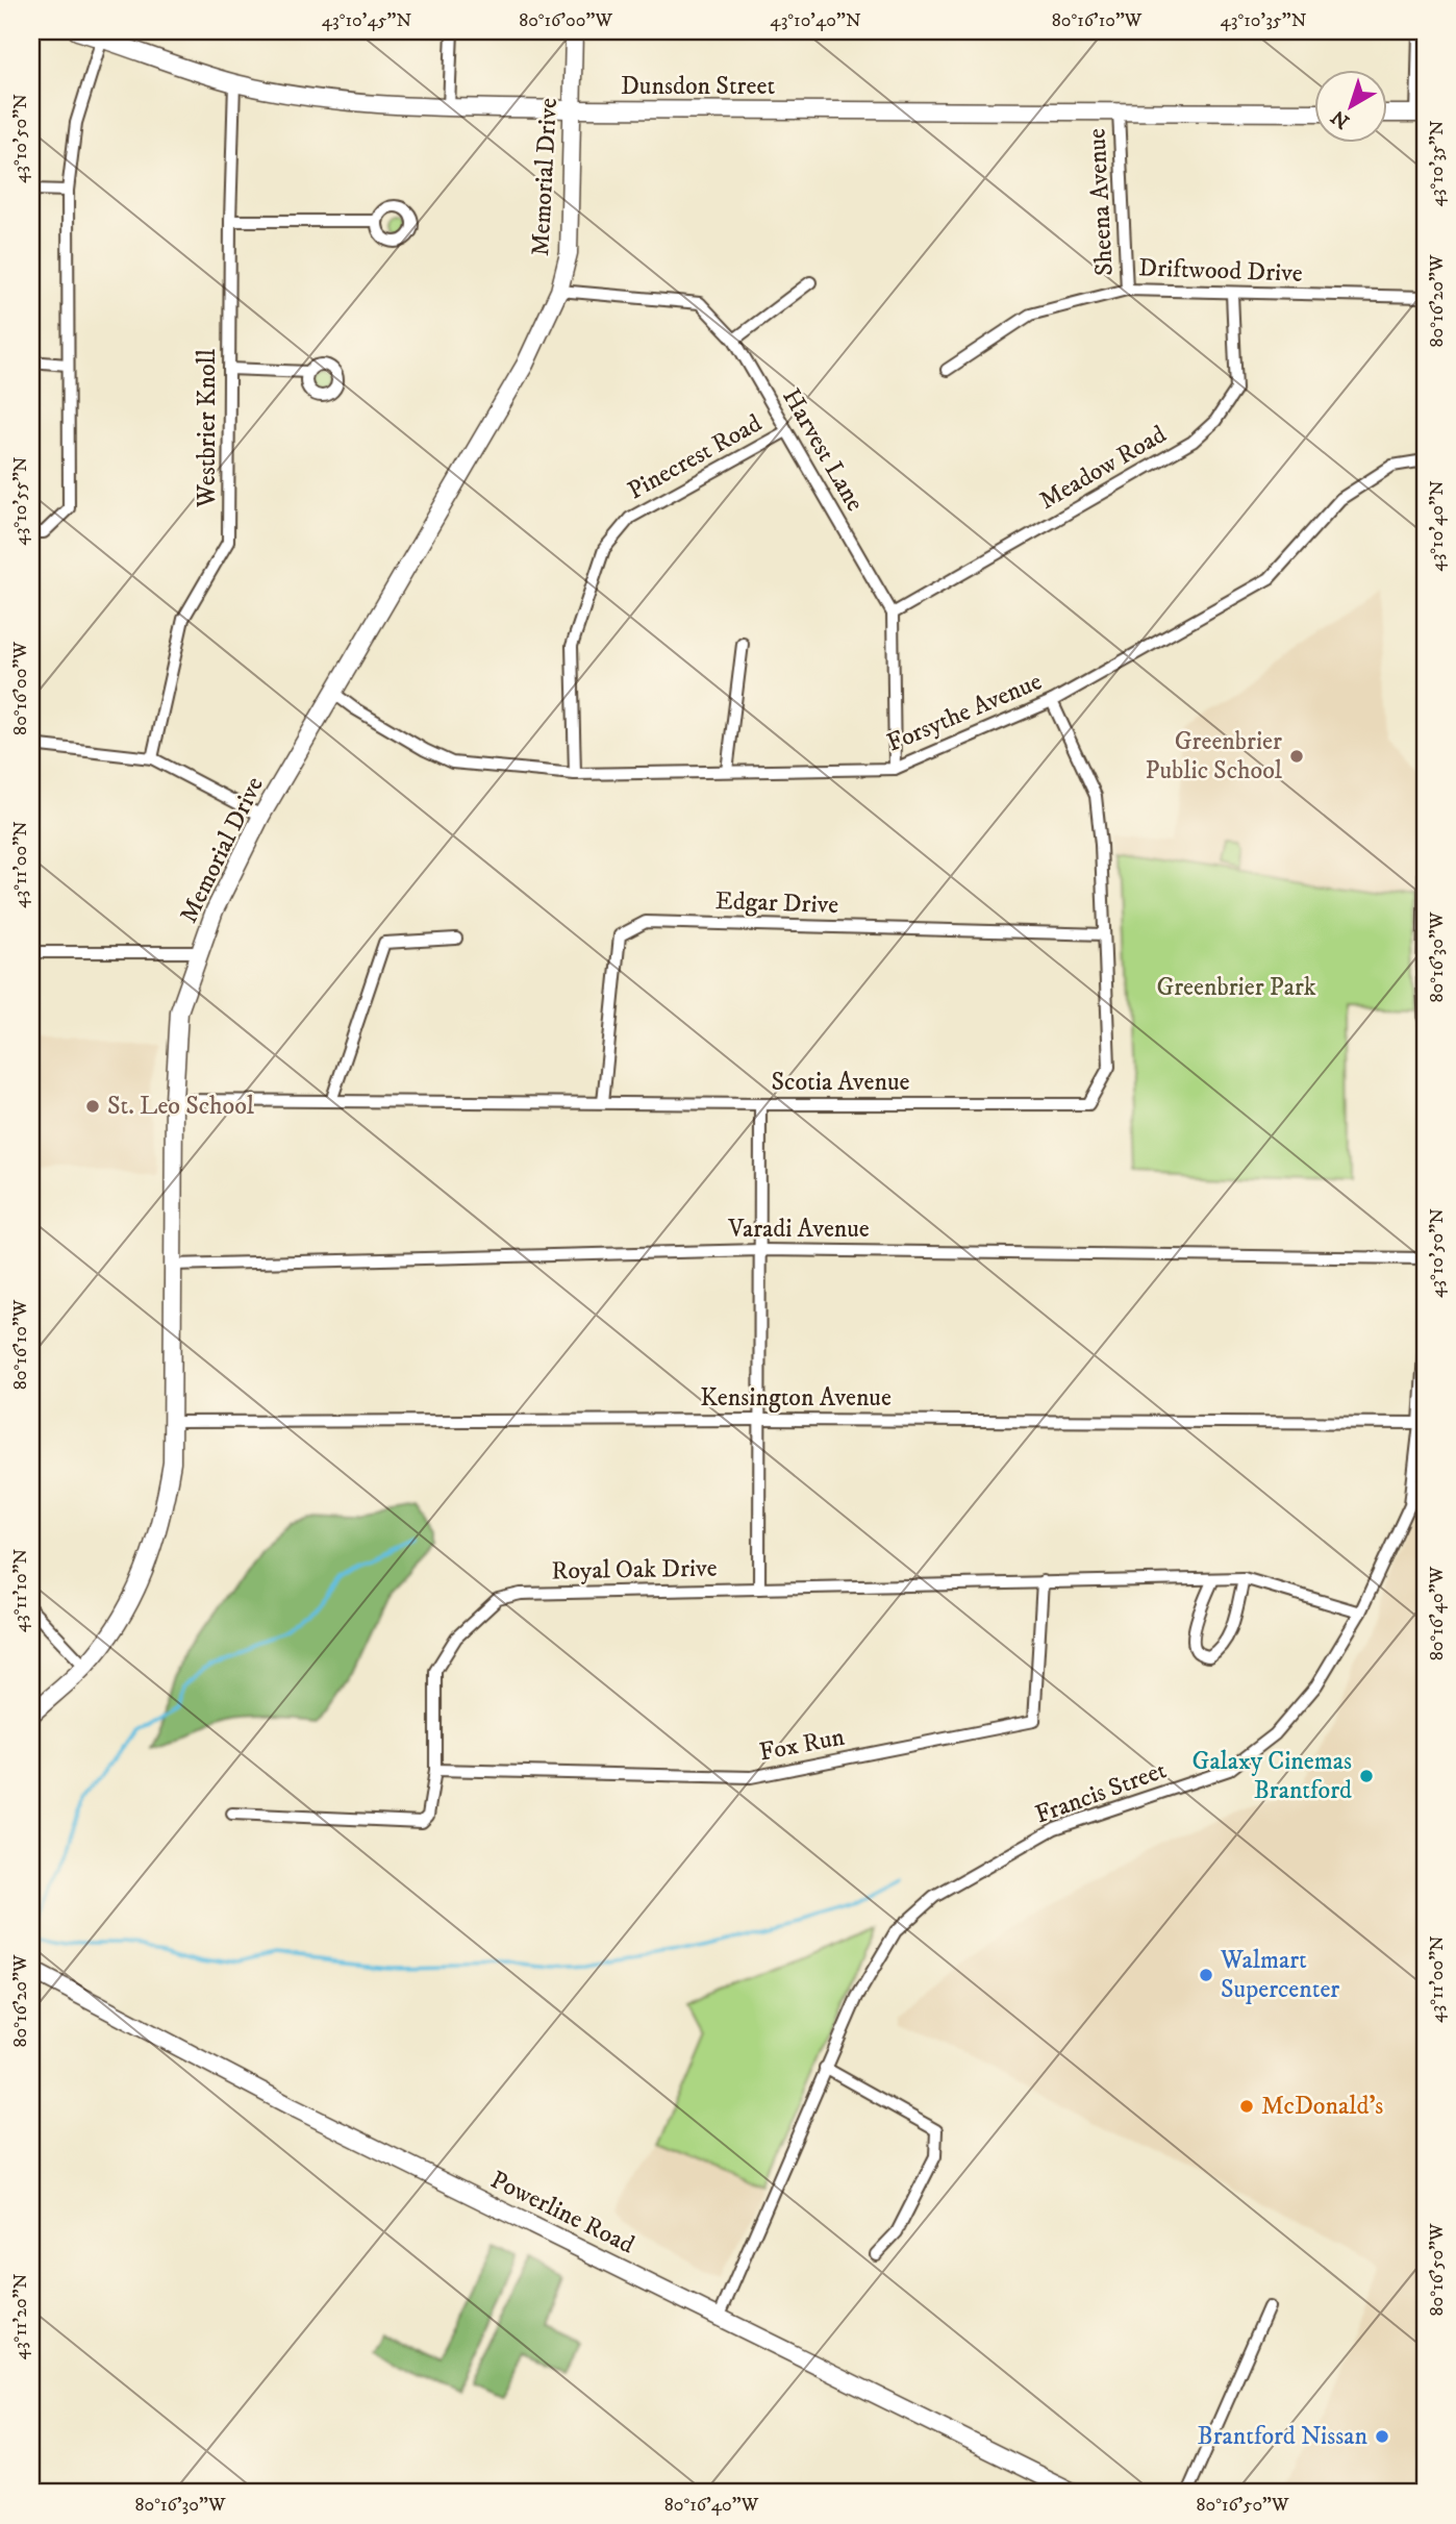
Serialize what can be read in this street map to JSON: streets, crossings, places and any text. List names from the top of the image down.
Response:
{
  "streets": {
    "main road": ["Dunsdon Street", "Memorial Drive", "Powerline Road"],
    "street": [
      "Sheena Avenue",
      "Driftwood Drive",
      "Westbrier Knoll",
      "Harvest Lane",
      "Pinecrest Road",
      "Meadow Road",
      "Forsythe Avenue",
      "Edgar Drive",
      "Scotia Avenue",
      "Varadi Avenue",
      "Kensington Avenue",
      "Royal Oak Drive",
      "Fox Run",
      "Francis Street"
    ]
  },
  "crossings": [
    ["Dunsdon Street", "Memorial Drive"],
    ["Dunsdon Street", "Sheena Avenue"],
    ["Dunsdon Street", "Westbrier Knoll"],
    ["Memorial Drive", "Harvest Lane"],
    ["Memorial Drive", "Forsythe Avenue"],
    ["Memorial Drive", "Scotia Avenue"],
    ["Memorial Drive", "Varadi Avenue"],
    ["Memorial Drive", "Kensington Avenue"],
    ["Sheena Avenue", "Driftwood Drive"],
    ["Driftwood Drive", "Meadow Road"],
    ["Harvest Lane", "Pinecrest Road"],
    ["Harvest Lane", "Meadow Road"],
    ["Harvest Lane", "Forsythe Avenue"],
    ["Pinecrest Road", "Forsythe Avenue"],
    ["Forsythe Avenue", "Scotia Avenue"],
    ["Edgar Drive", "Scotia Avenue"],
    ["Kensington Avenue", "Francis Street"],
    ["Royal Oak Drive", "Fox Run"],
    ["Royal Oak Drive", "Francis Street"],
    ["Francis Street", "Powerline Road"]
  ],
  "parks": ["Greenbrier Park"],
  "places": [
    "Greenbrier Public School",
    "St. Leo School",
    "Galaxy Cinemas Brantford",
    "Walmart Supercenter",
    "McDonald's",
    "Brantford Nissan"
  ],
  "north": "bottom left",
  "coordinates": [
    "43°10'45\"N",
    "80°16'00\"W",
    "43°10'40\"N",
    "80°16'10\"W",
    "43°10'35\"N",
    "43°10'50\"N",
    "80°16'20\"W",
    "43°10'55\"N",
    "43°11'00\"N",
    "80°16'30\"W",
    "43°11'10\"N",
    "80°16'40\"W",
    "80°16'50\"W",
    "43°11'20\"N"
  ]
}
